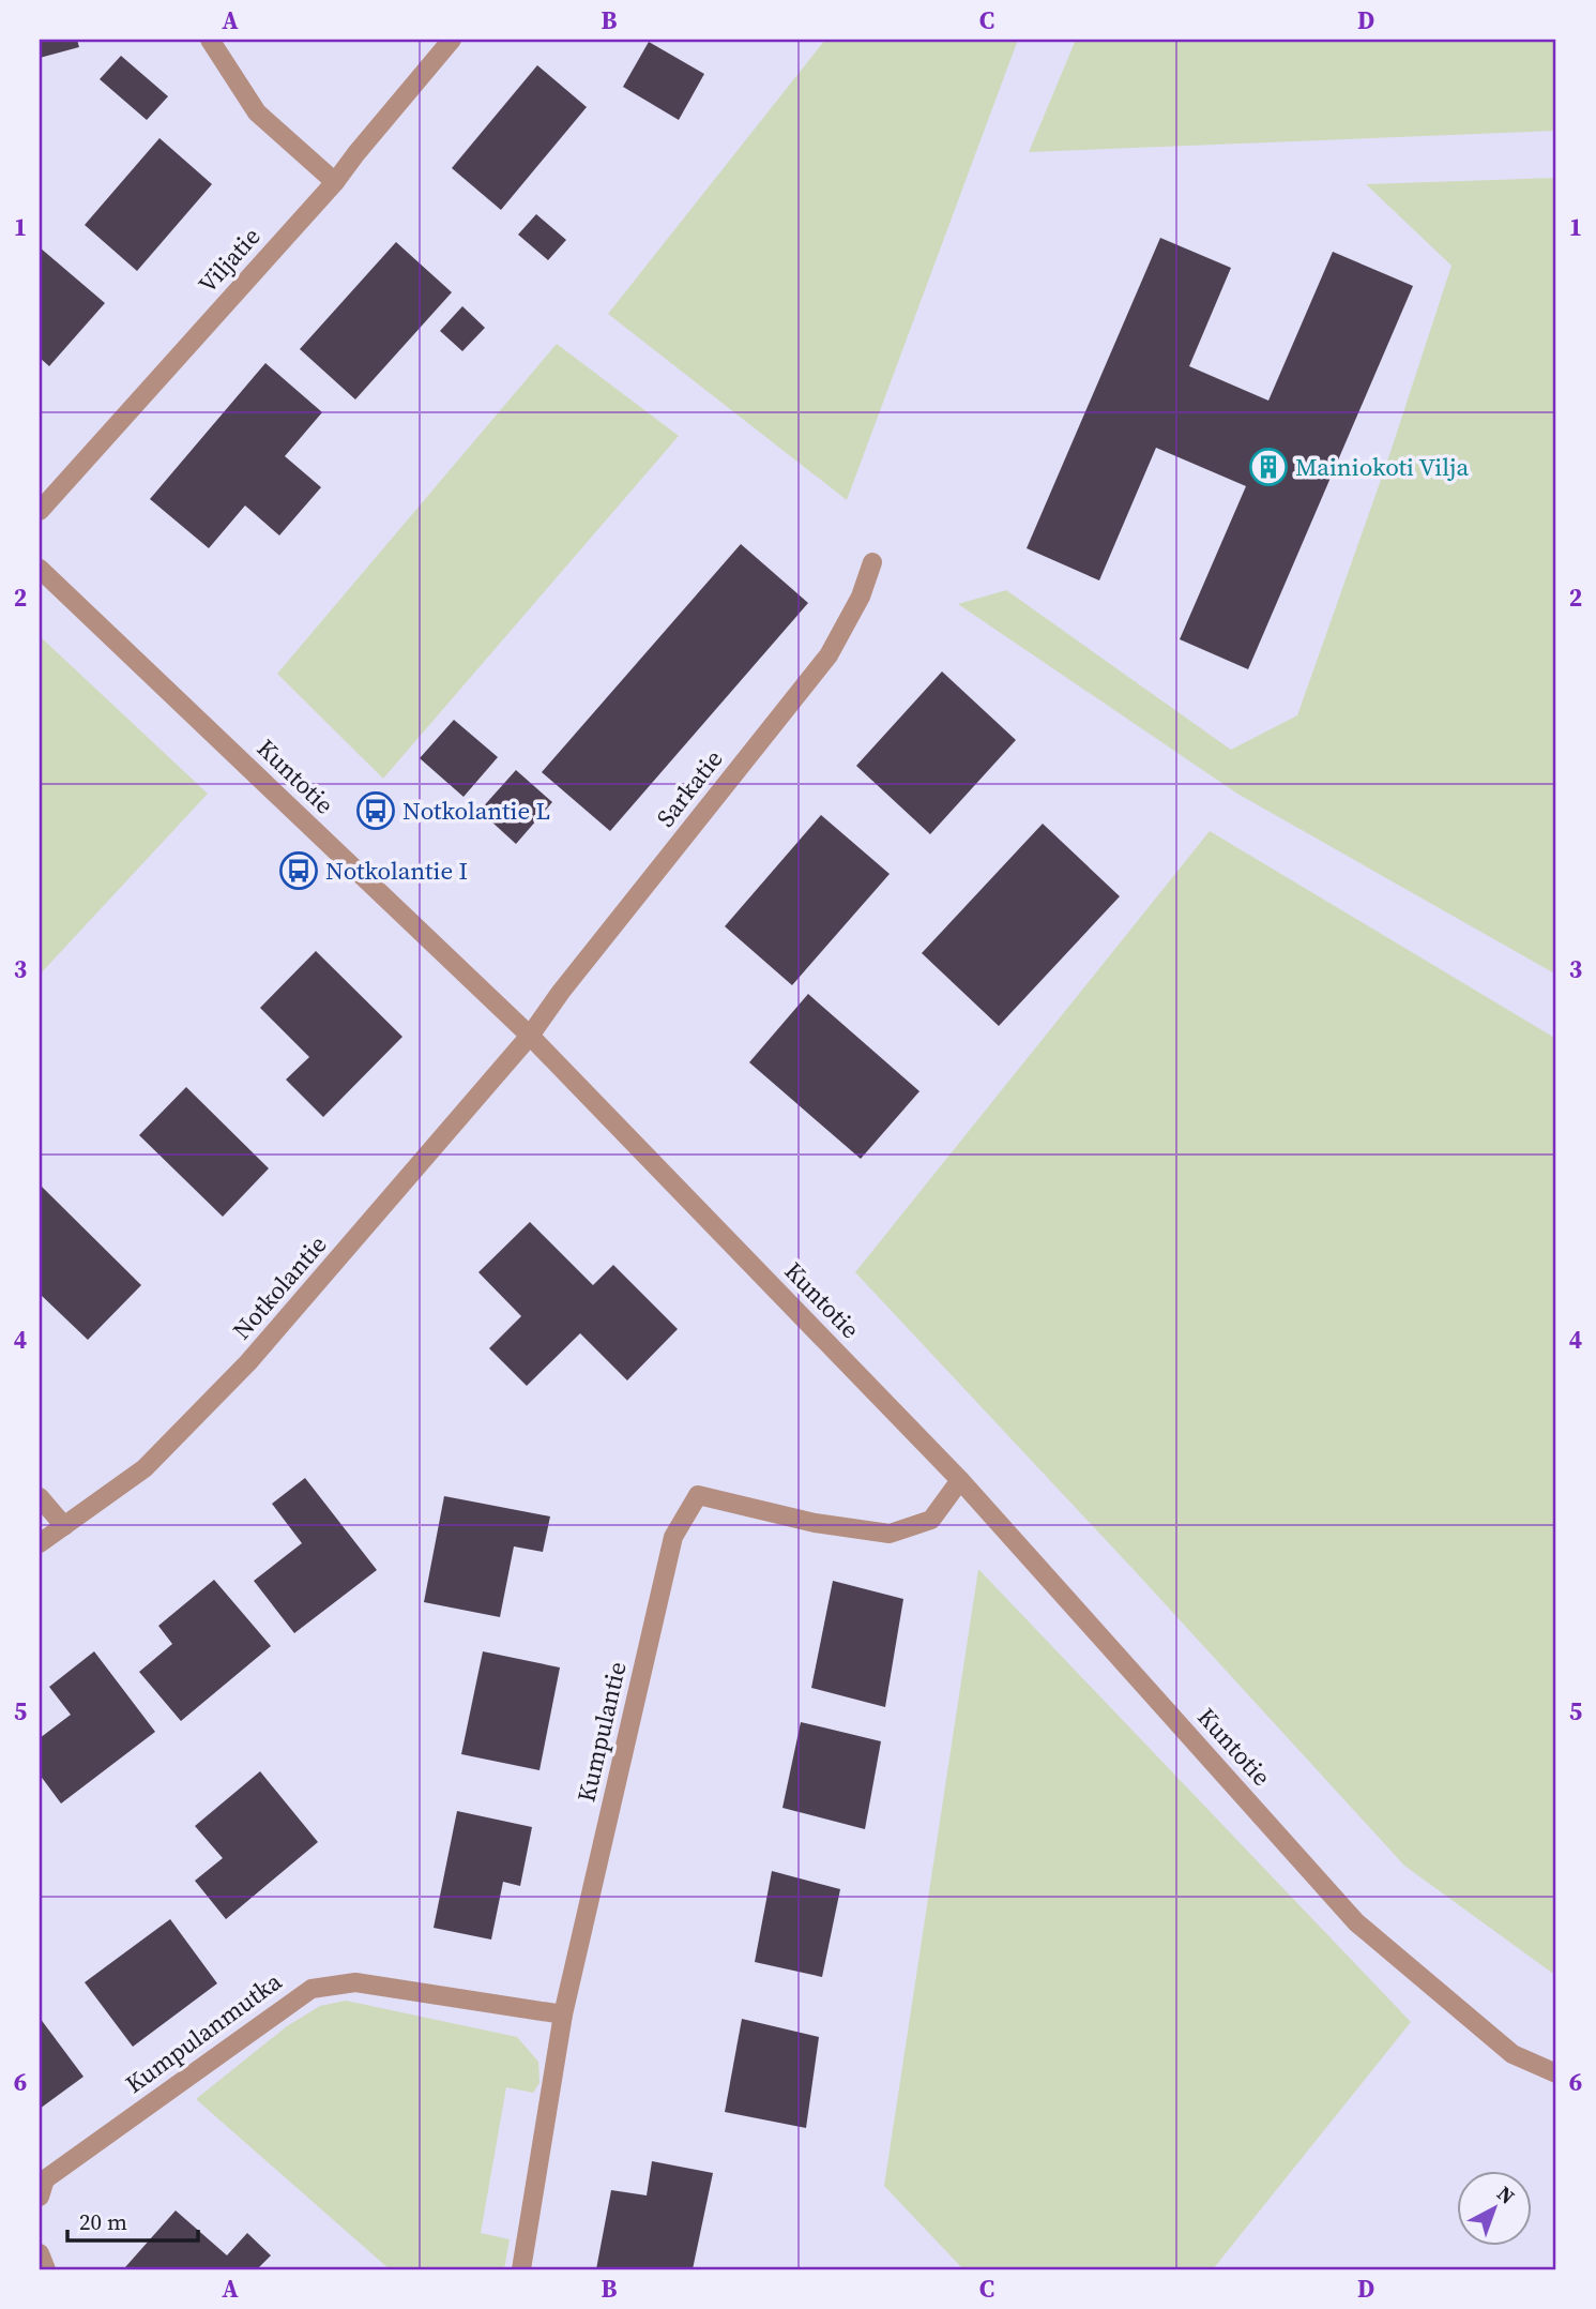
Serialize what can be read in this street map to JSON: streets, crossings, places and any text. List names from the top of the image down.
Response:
{
  "streets": {
    "street": [
      "Viljatie",
      "Kuntotie",
      "Sarkatie",
      "Notkolantie",
      "Kumpulantie",
      "Kumpulanmutka"
    ]
  },
  "crossings": [
    ["Kuntotie", "Sarkatie"],
    ["Kuntotie", "Notkolantie"],
    ["Kuntotie", "Kumpulantie"],
    ["Sarkatie", "Notkolantie"],
    ["Kumpulantie", "Kumpulanmutka"]
  ],
  "places": {
    "building": ["Mainiokoti Vilja"],
    "bus stop": ["Notkolantie L", "Notkolantie I"]
  },
  "scale_bar": "20 m",
  "north": "top right",
  "grid": {
    "columns": [
      "A",
      "B",
      "C",
      "D"
    ],
    "rows": [
      "1",
      "2",
      "3",
      "4",
      "5",
      "6"
    ]
  }
}
